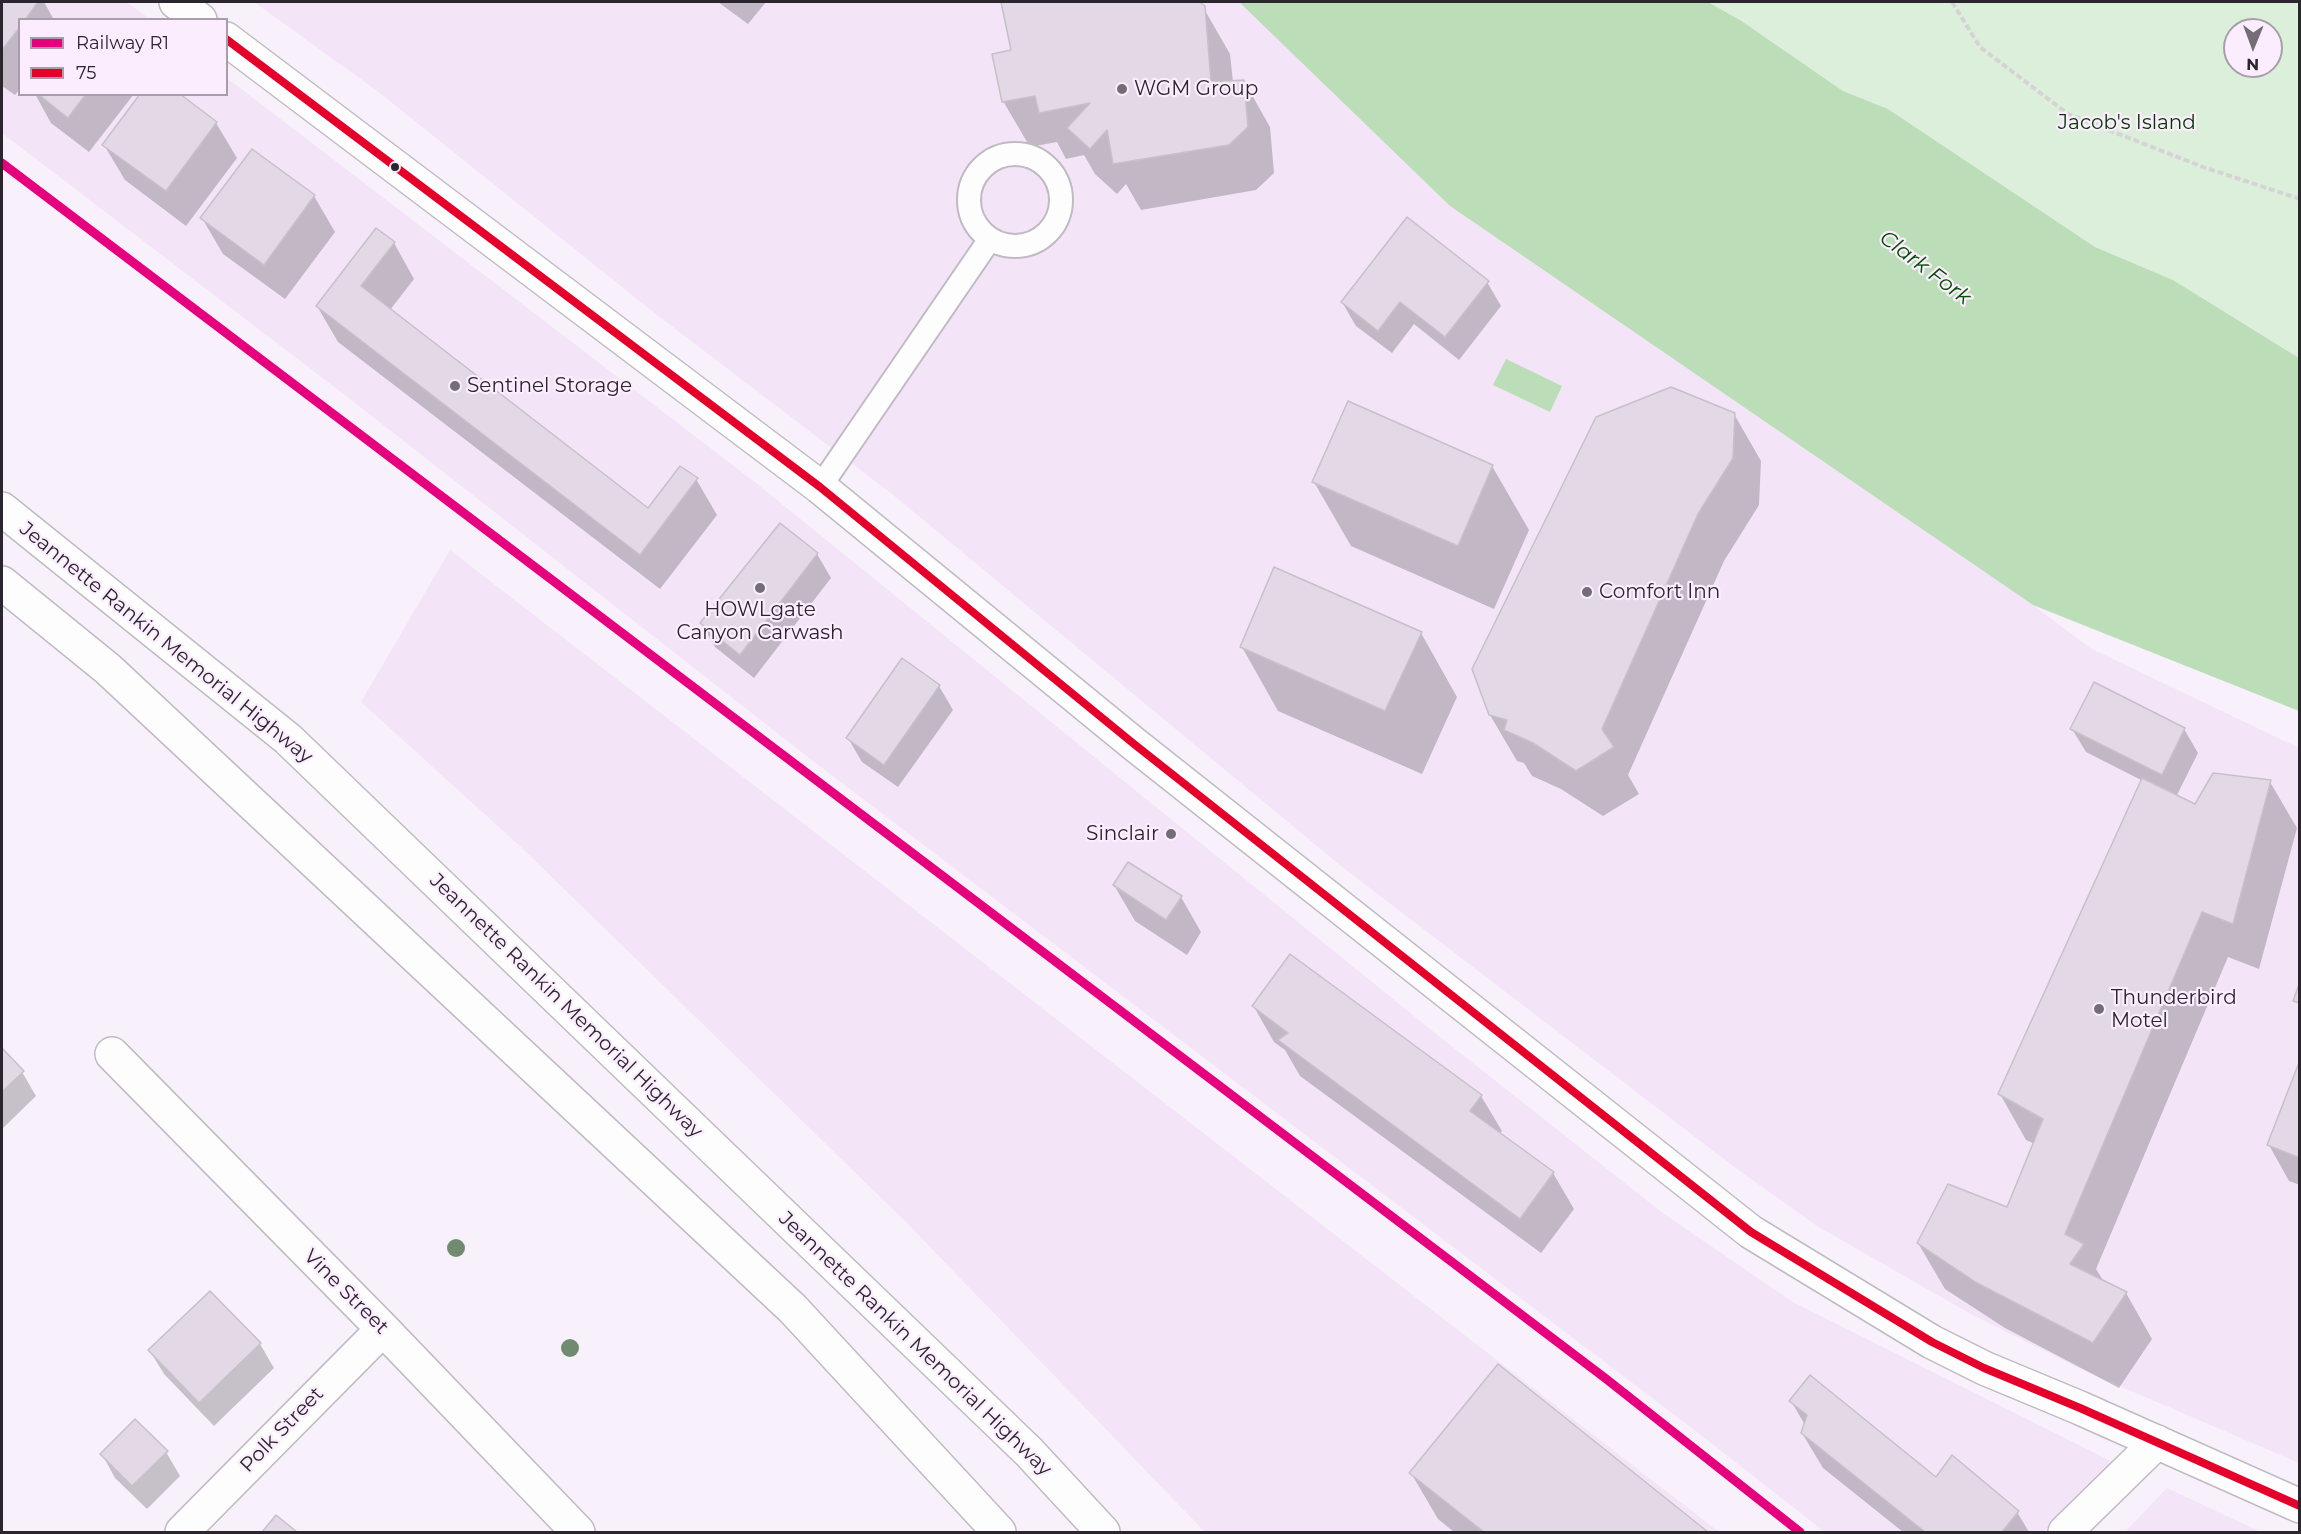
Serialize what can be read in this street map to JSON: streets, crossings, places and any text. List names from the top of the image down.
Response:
{
  "streets": {
    "main road": ["Jeannette Rankin Memorial Highway", "Vine Street", "Polk Street"]
  },
  "crossings": [
    ["Vine Street", "Polk Street"]
  ],
  "water": ["Clark Fork"],
  "parks": ["Jacob's Island"],
  "places": [
    "WGM Group",
    "Sentinel Storage",
    "HOWLgate Canyon Carwash",
    "Comfort Inn",
    "Sinclair",
    "Thunderbird Motel"
  ],
  "lines": ["transit line 75", "rail line R1"],
  "legend": ["Railway R1", "75"],
  "north": "bottom"
}
